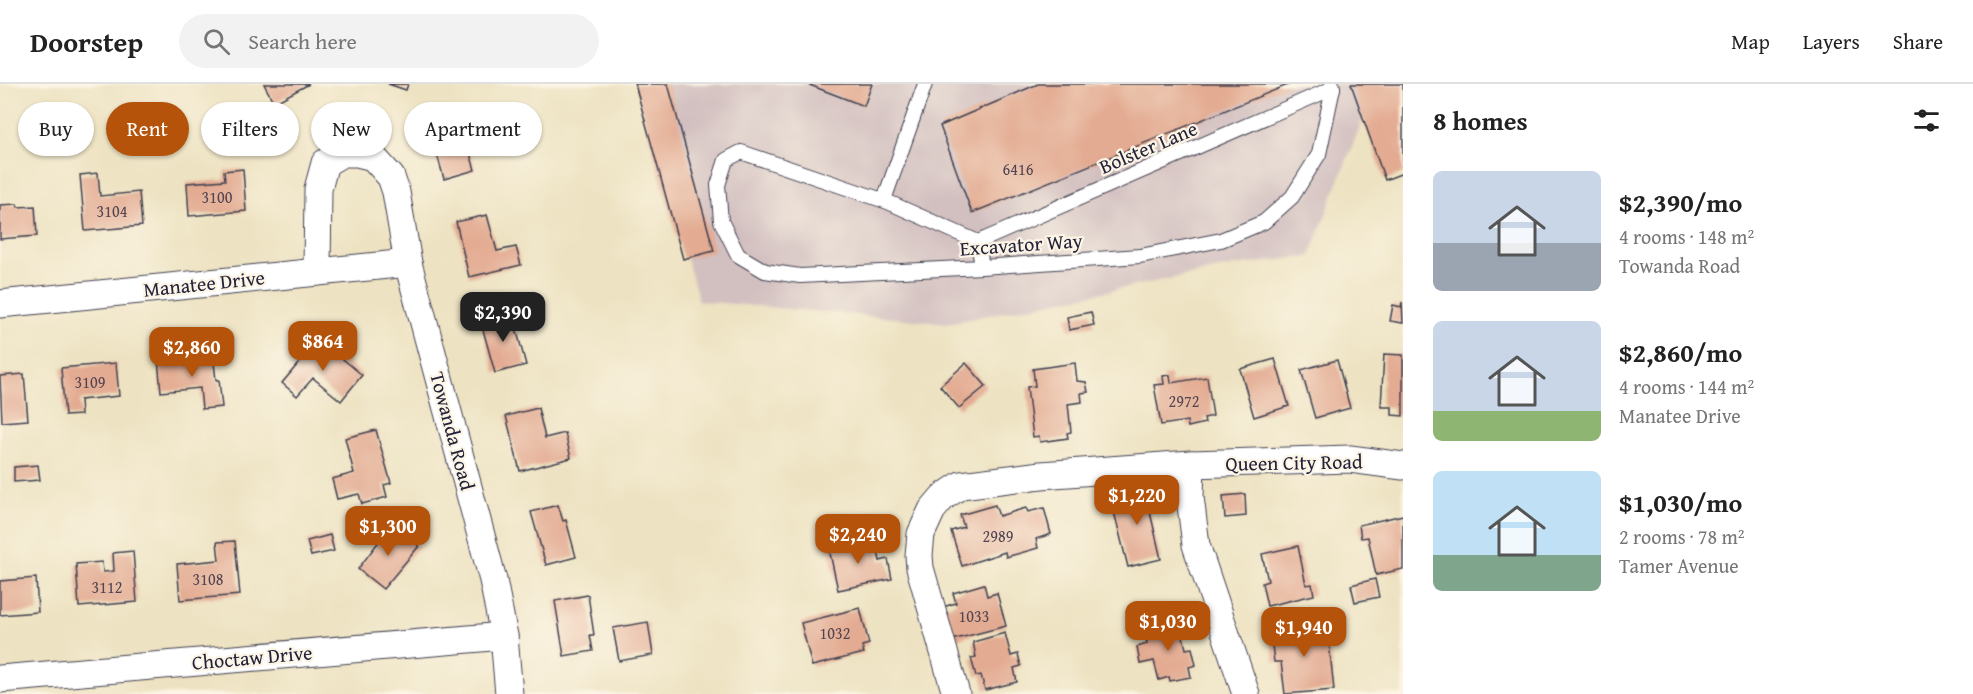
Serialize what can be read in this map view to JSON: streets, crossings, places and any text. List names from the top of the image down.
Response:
{
  "streets": {
    "street": [
      "Manatee Drive",
      "Towanda Road",
      "Queen City Road",
      "Choctaw Drive"
    ],
    "lane": ["Bolster Lane", "Excavator Way"]
  },
  "crossings": [
    ["Bolster Lane", "Excavator Way"],
    ["Manatee Drive", "Towanda Road"],
    ["Towanda Road", "Choctaw Drive"]
  ],
  "house_numbers": [
    "6416",
    "3100",
    "3104",
    "3109",
    "2972",
    "2989",
    "3108",
    "3112",
    "1033",
    "1032"
  ],
  "page": {
    "header": "Doorstep",
    "search": "Search here",
    "nav": ["Map", "Layers", "Share"],
    "heading": "8 homes",
    "chip": [
      "Buy",
      "Rent",
      "Filters",
      "New",
      "Apartment"
    ],
    "list": [
      {
        "name": "$2,390/mo",
        "note": "4 rooms · 148 m² · Towanda Road"
      },
      {
        "name": "$2,860/mo",
        "note": "4 rooms · 144 m² · Manatee Drive"
      },
      {
        "name": "$1,030/mo",
        "note": "2 rooms · 78 m² · Tamer Avenue"
      }
    ],
    "price": [
      "$2,390",
      "$864",
      "$2,860",
      "$1,220",
      "$1,300",
      "$2,240",
      "$1,030",
      "$1,940"
    ]
  }
}
